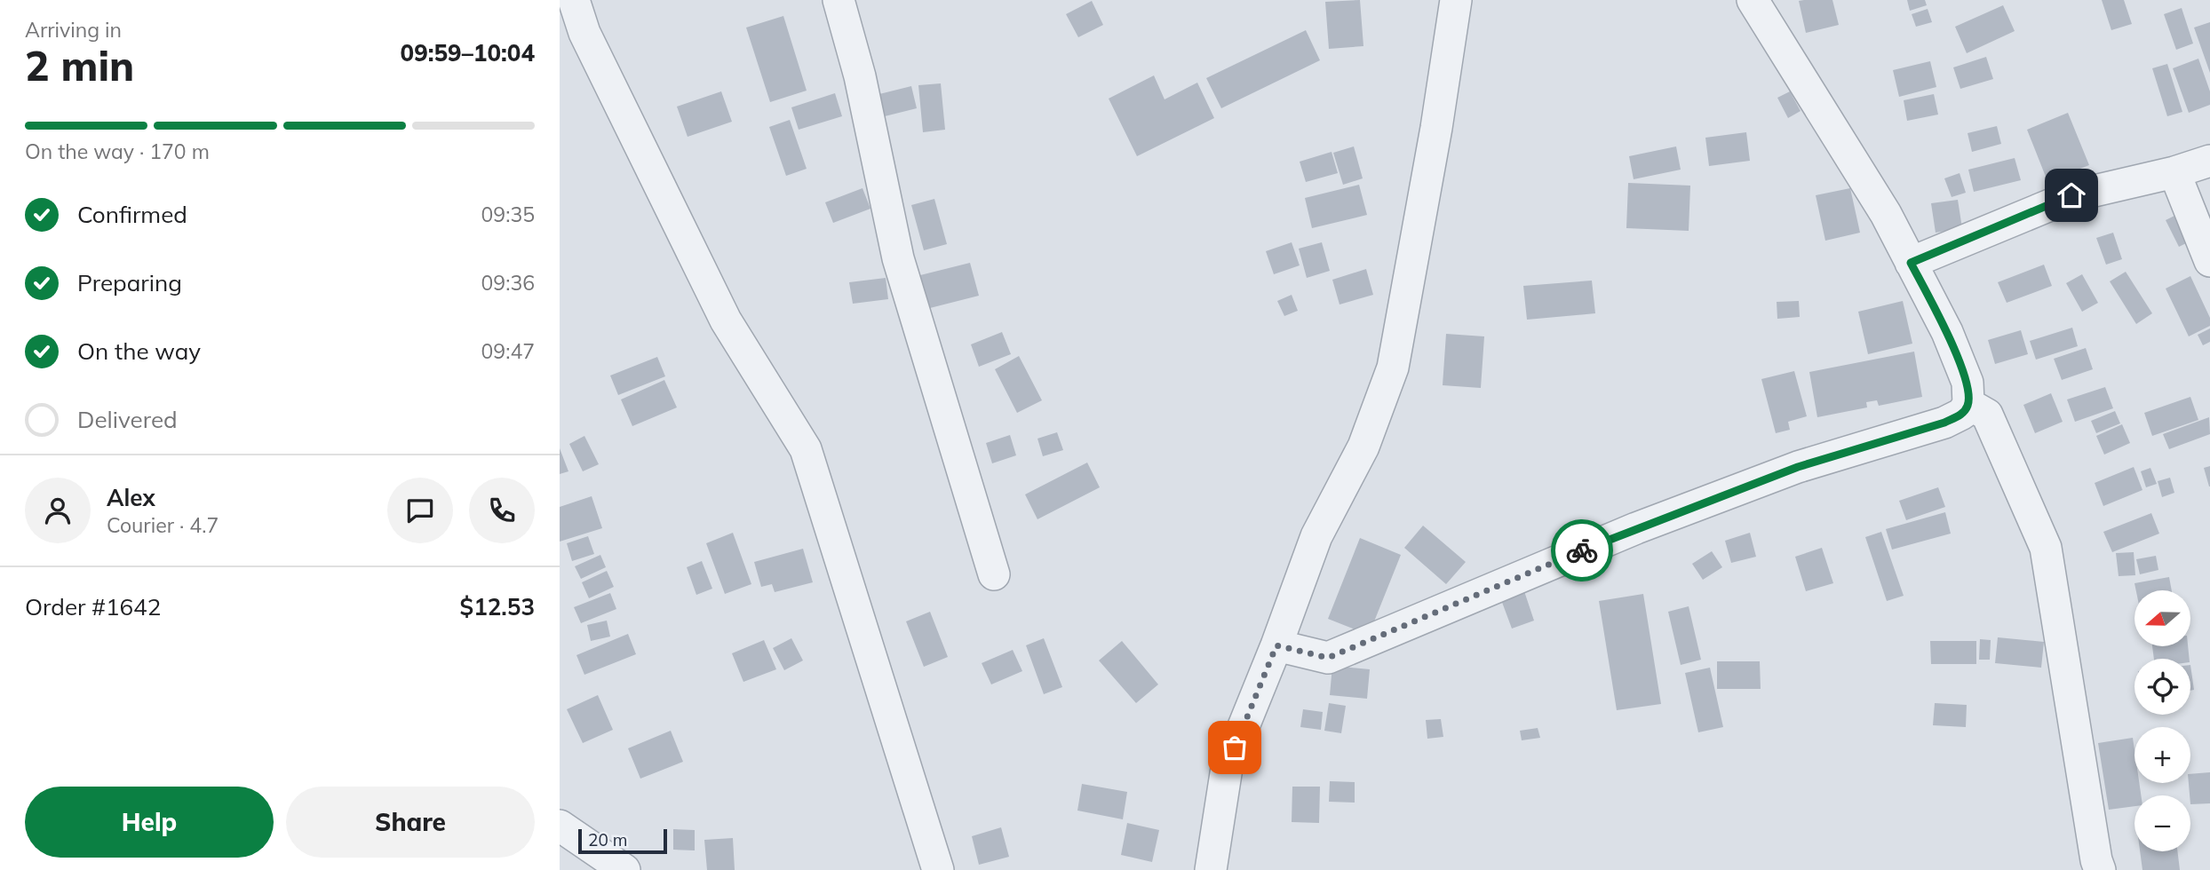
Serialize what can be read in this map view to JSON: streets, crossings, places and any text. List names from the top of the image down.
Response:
{
  "scale_bar": "20 m",
  "north": "left",
  "page": {
    "heading": ["2 min", "Arriving in", "09:59–10:04"],
    "panel": [
      "Alex",
      "Courier · 4.7",
      "Order #1642",
      "$12.53"
    ],
    "bar": "On the way · 170 m",
    "list": [
      ["Confirmed", "09:35"],
      ["Preparing", "09:36"],
      ["On the way", "09:47"],
      "Delivered"
    ],
    "map_buttons": ["+", "−"],
    "buttons": ["Help", "Share"],
    "scale": "20 m"
  }
}
